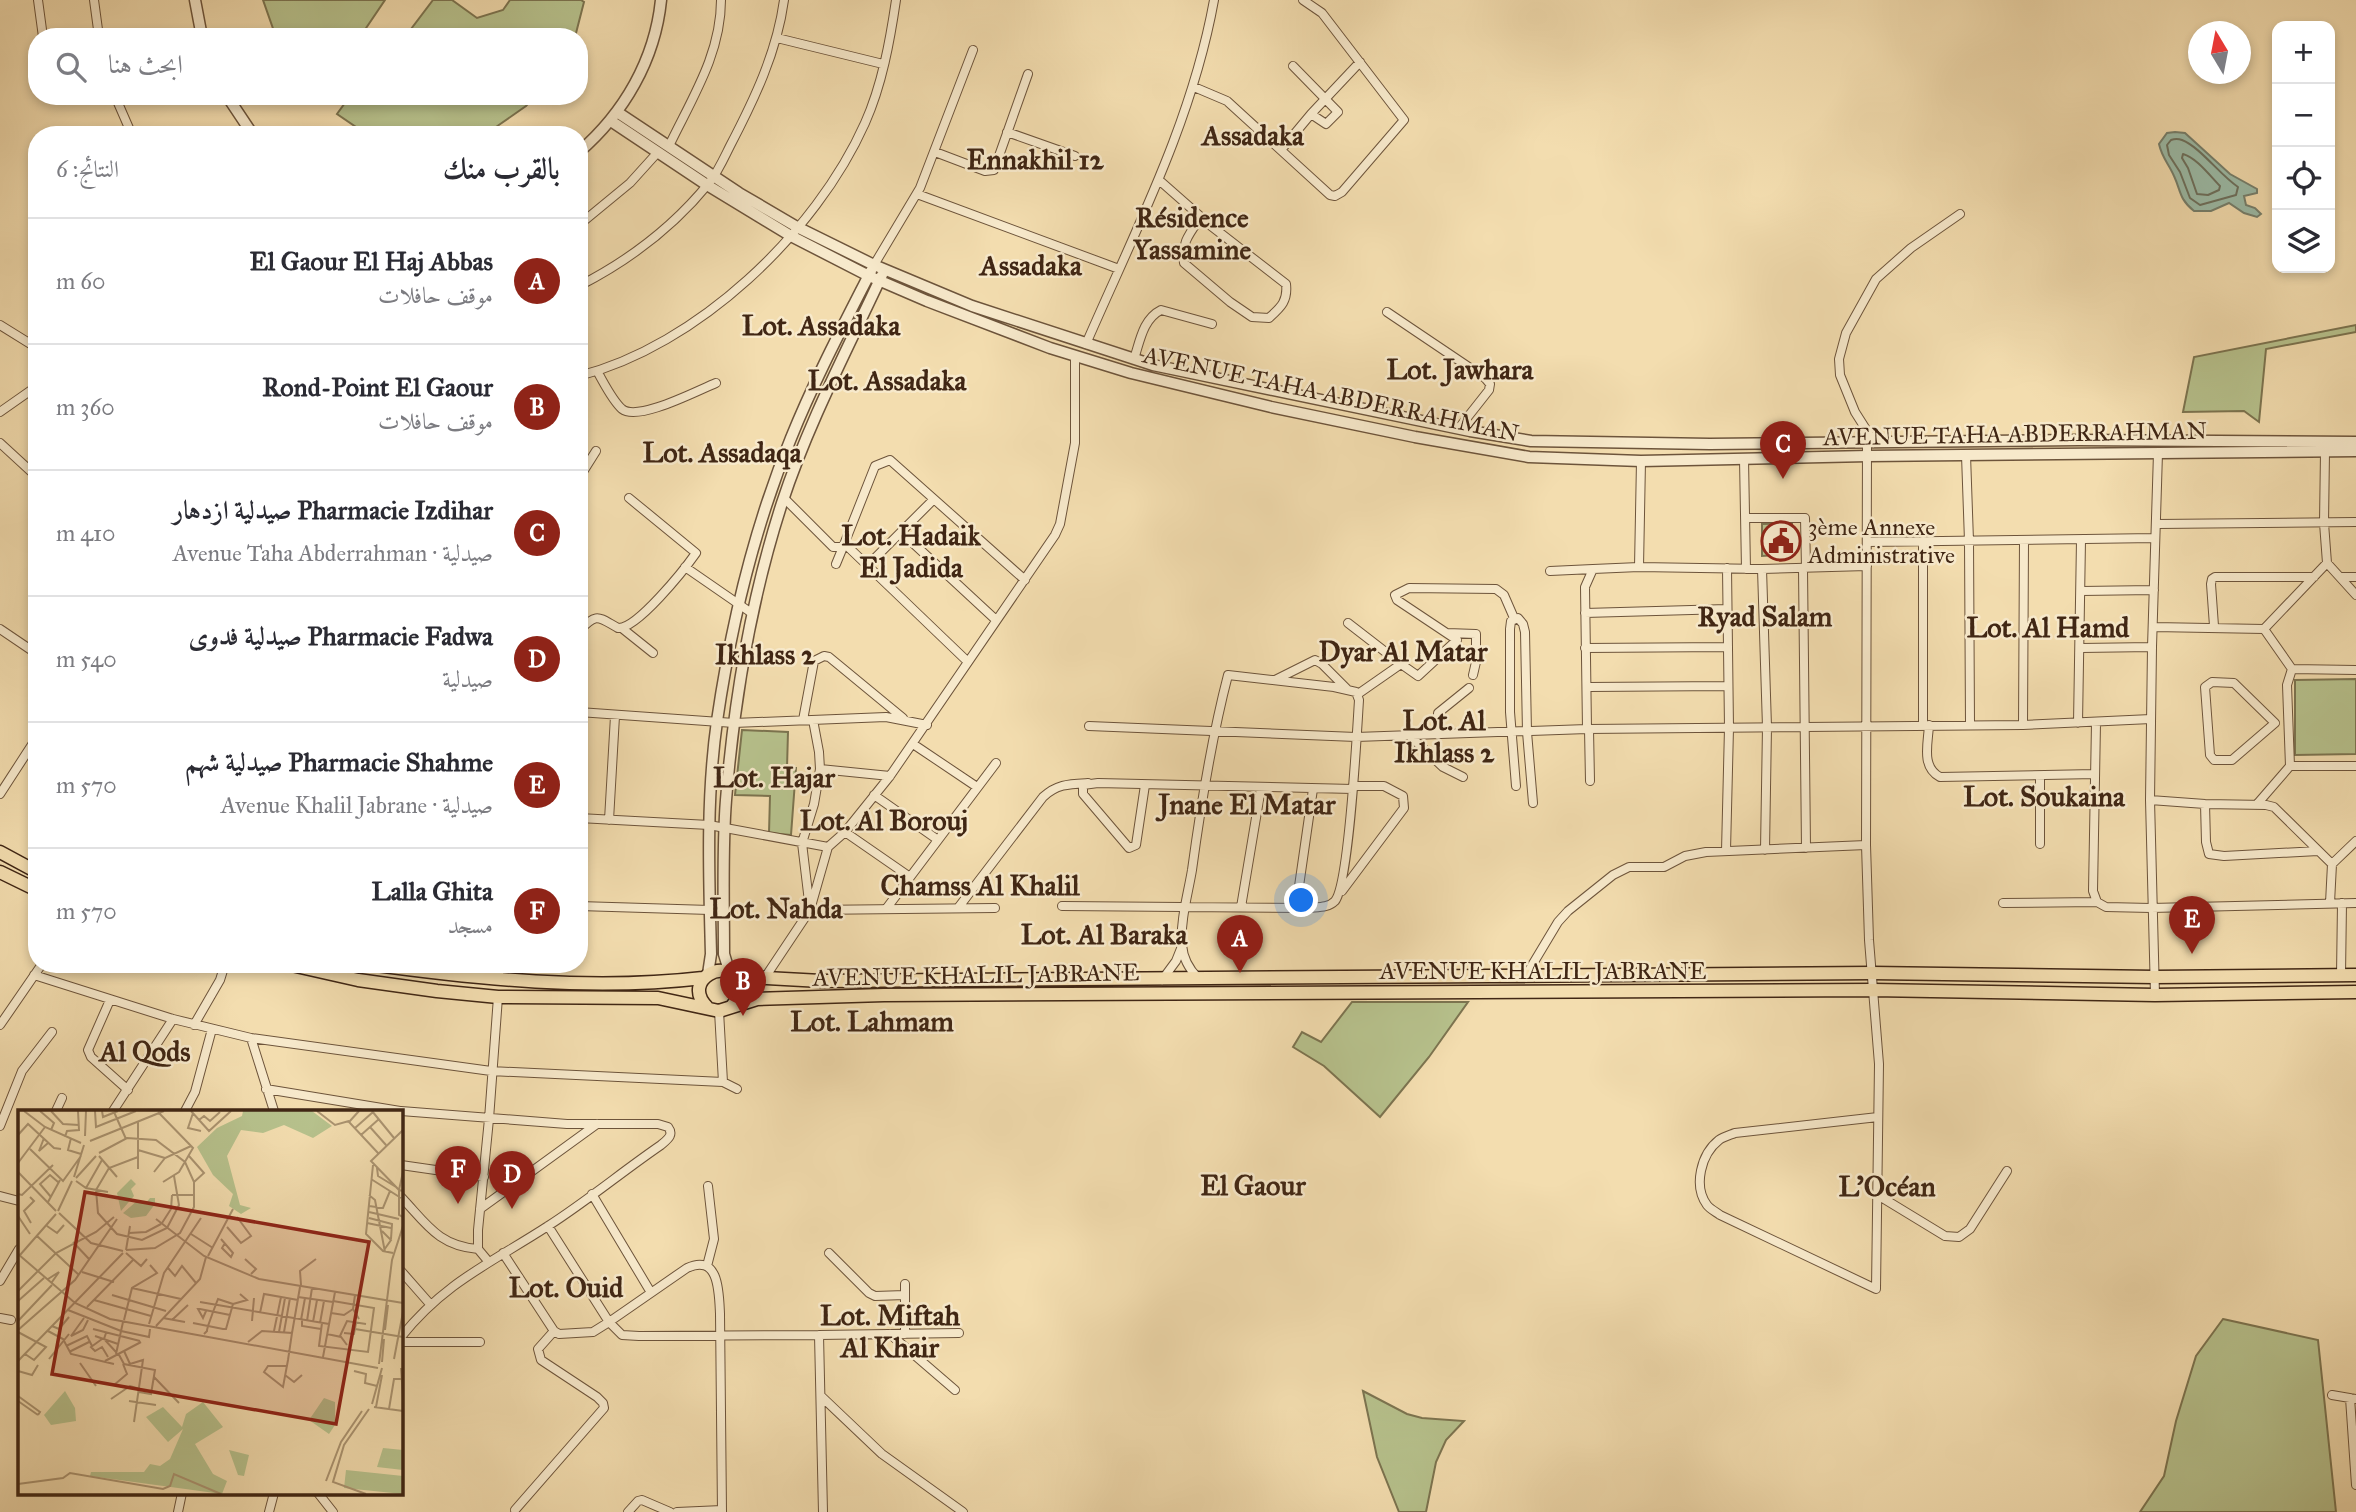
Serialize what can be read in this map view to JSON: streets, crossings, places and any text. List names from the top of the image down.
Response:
{
  "streets": {
    "main road": ["AVENUE KHALIL JABRANE"],
    "street": ["AVENUE TAHA ABDERRAHMAN"]
  },
  "districts": [
    "Assadaka",
    "Ennakhil 12",
    "Résidence Yassamine",
    "Assadaka",
    "Lot. Assadaka",
    "Lot. Jawhara",
    "Lot. Assadaka",
    "Lot. Assadaqa",
    "Lot. Hadaik El Jadida",
    "Ryad Salam",
    "Lot. Al Hamd",
    "Dyar Al Matar",
    "Ikhlass 2",
    "Lot. Al Ikhlass 2",
    "Lot. Hajar",
    "Lot. Soukaina",
    "Jnane El Matar",
    "Lot. Al Borouj",
    "Chamss Al Khalil",
    "Lot. Nahda",
    "Lot. Al Baraka",
    "Lot. Lahmam",
    "Al Qods",
    "El Gaour",
    "L'Océan",
    "Lot. Ouid",
    "Lot. Miftah Al Khair"
  ],
  "places": {
    "public building": ["3ème Annexe Administrative"]
  },
  "north": "top",
  "page": {
    "map_buttons": ["+", "−"],
    "search": "ابحث هنا",
    "heading": ["بالقرب منك", "النتائج: 6"],
    "list": [
      {
        "mark": "A",
        "name": "El Gaour El Haj Abbas",
        "note": "موقف حافلات",
        "value": "60 m"
      },
      {
        "mark": "B",
        "name": "Rond-Point El Gaour",
        "note": "موقف حافلات",
        "value": "360 m"
      },
      {
        "mark": "C",
        "name": "Pharmacie Izdihar صيدلية ازدهار",
        "note": "صيدلية · Avenue Taha Abderrahman",
        "value": "410 m"
      },
      {
        "mark": "D",
        "name": "Pharmacie Fadwa صيدلية فدوى",
        "note": "صيدلية",
        "value": "540 m"
      },
      {
        "mark": "E",
        "name": "Pharmacie Shahme صيدلية شهم",
        "note": "صيدلية · Avenue Khalil Jabrane",
        "value": "570 m"
      },
      {
        "mark": "F",
        "name": "Lalla Ghita",
        "note": "مسجد",
        "value": "570 m"
      }
    ],
    "pins": [
      "C",
      "E",
      "A",
      "B",
      "F",
      "D"
    ]
  }
}
